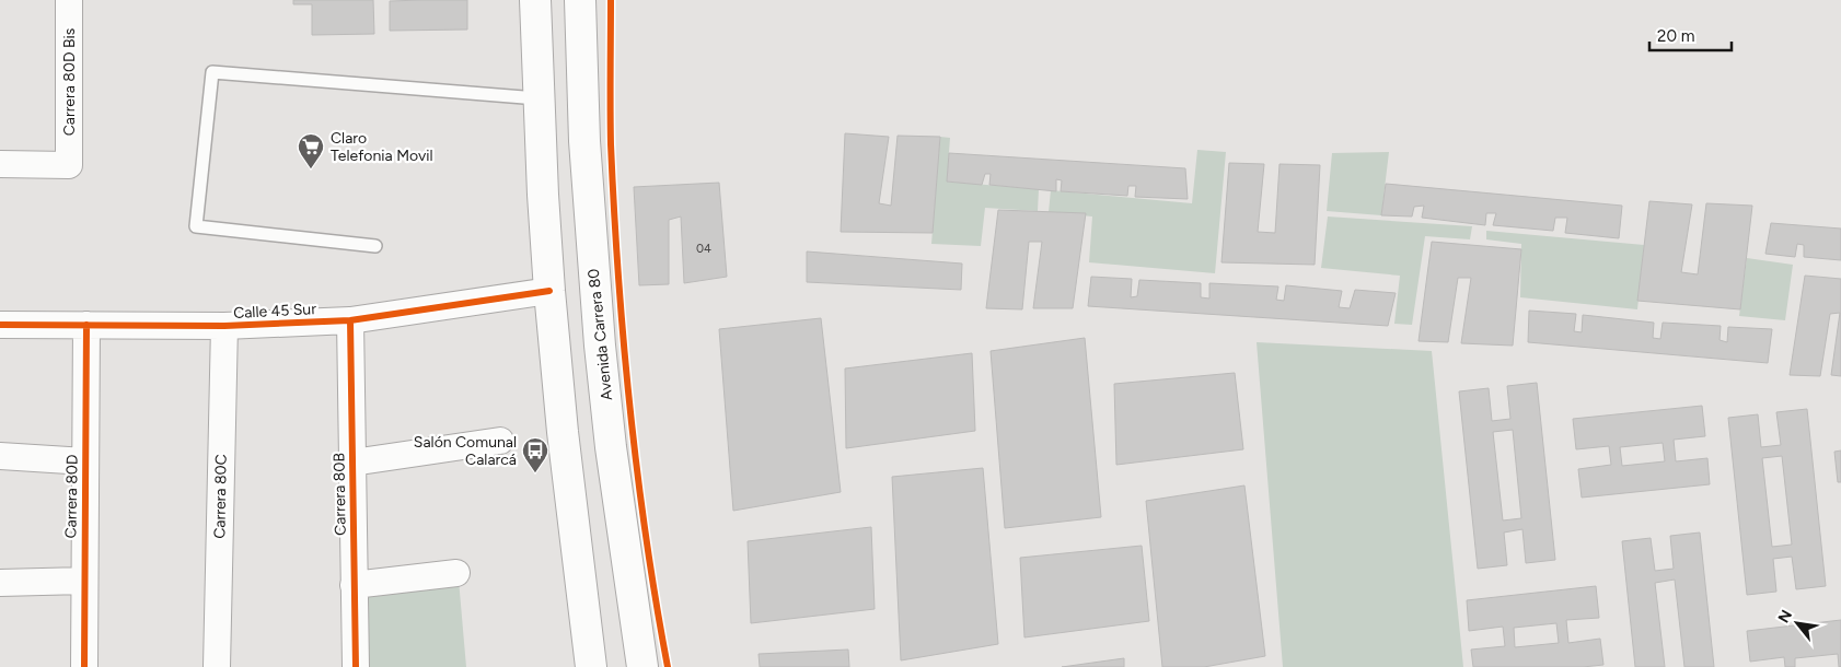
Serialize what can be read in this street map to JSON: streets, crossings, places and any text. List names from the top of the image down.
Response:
{
  "streets": {
    "main road": ["Avenida Carrera 80"],
    "street": [
      "Carrera 80D Bis",
      "Calle 45 Sur",
      "Carrera 80B",
      "Carrera 80D",
      "Carrera 80C"
    ]
  },
  "crossings": [
    ["Calle 45 Sur", "Carrera 80B"],
    ["Calle 45 Sur", "Carrera 80D"],
    ["Calle 45 Sur", "Carrera 80C"]
  ],
  "places": {
    "supermarket": ["Claro Telefonia Movil"],
    "bus stop": ["Salón Comunal Calarcá"]
  },
  "house_numbers": ["04"],
  "scale_bar": "20 m",
  "north": "top left"
}
